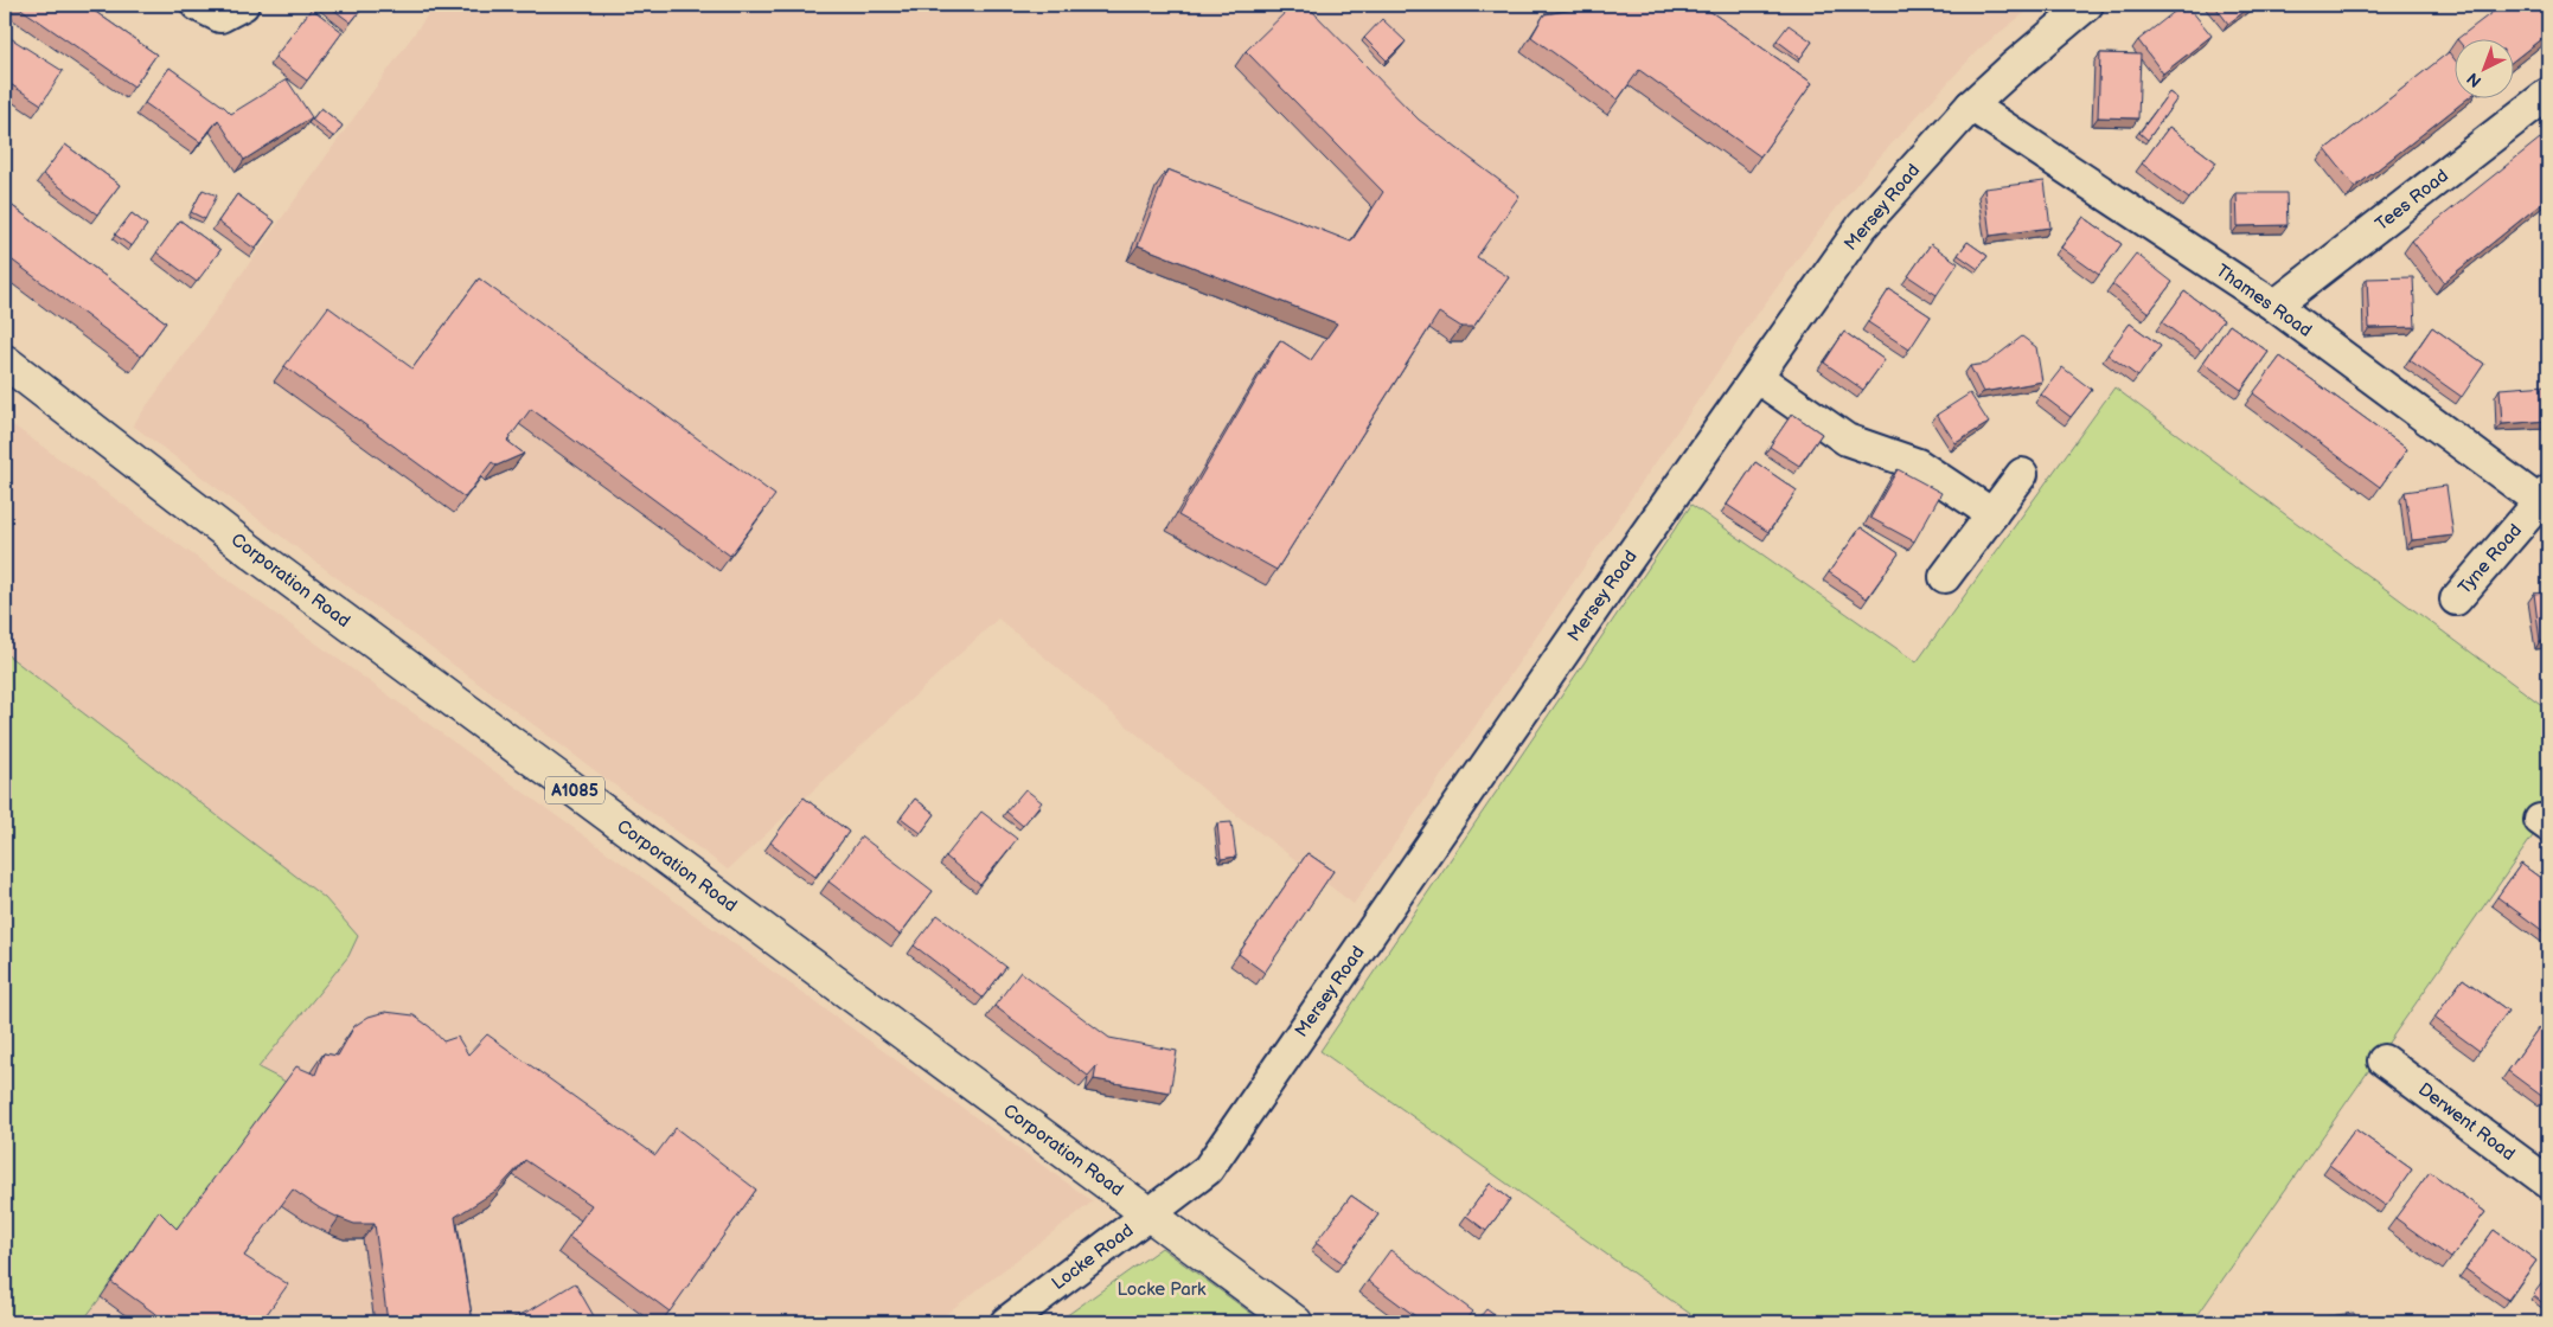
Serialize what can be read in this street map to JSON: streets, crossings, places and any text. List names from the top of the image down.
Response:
{
  "streets": {
    "main road": ["Corporation Road", "A1085"],
    "street": [
      "Tees Road",
      "Mersey Road",
      "Thames Road",
      "Tyne Road",
      "Derwent Road",
      "Locke Road"
    ]
  },
  "crossings": [
    ["Tees Road", "Thames Road"],
    ["Mersey Road", "Thames Road"],
    ["Mersey Road", "Corporation Road"],
    ["Mersey Road", "Locke Road"],
    ["Thames Road", "Tyne Road"],
    ["Corporation Road", "Locke Road"]
  ],
  "parks": ["Locke Park"],
  "north": "bottom left"
}
